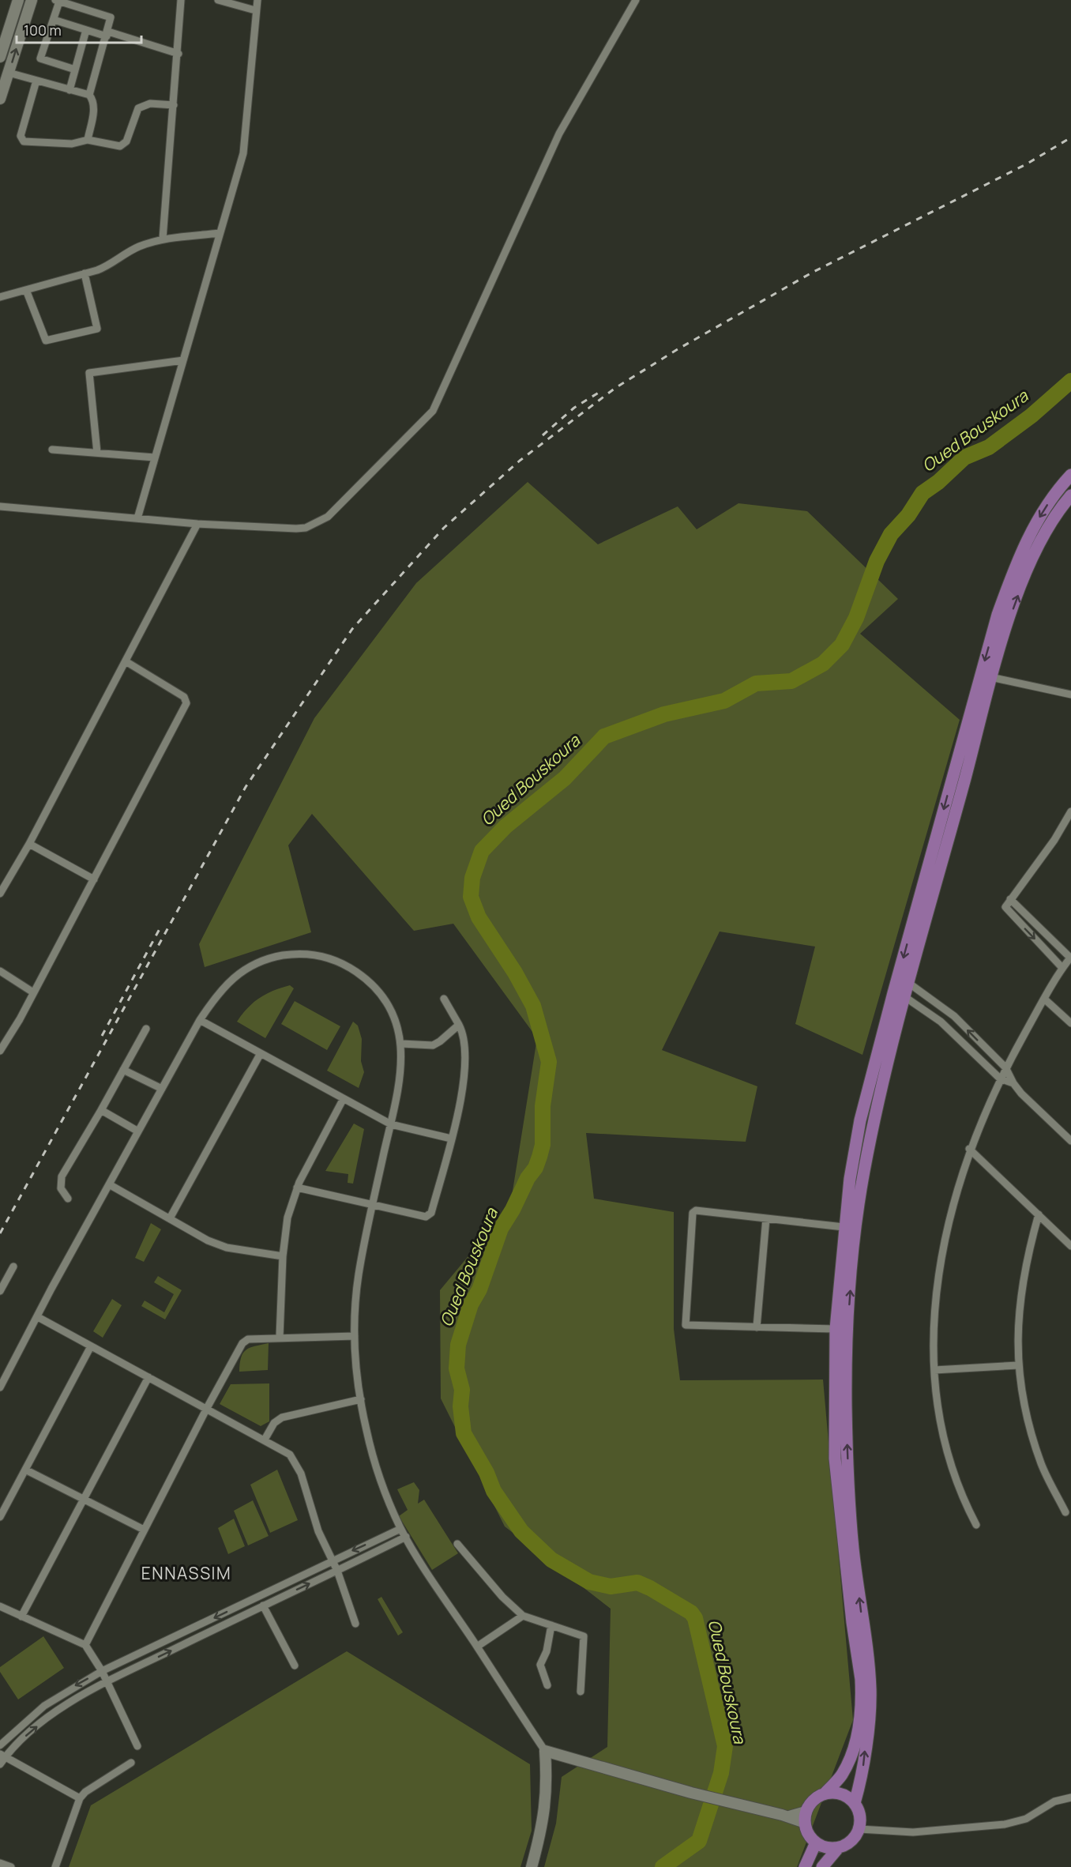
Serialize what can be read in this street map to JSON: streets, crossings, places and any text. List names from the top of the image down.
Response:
{
  "districts": ["ENNASSIM"],
  "water": ["Oued Bouskoura"],
  "scale_bar": "100 m"
}
